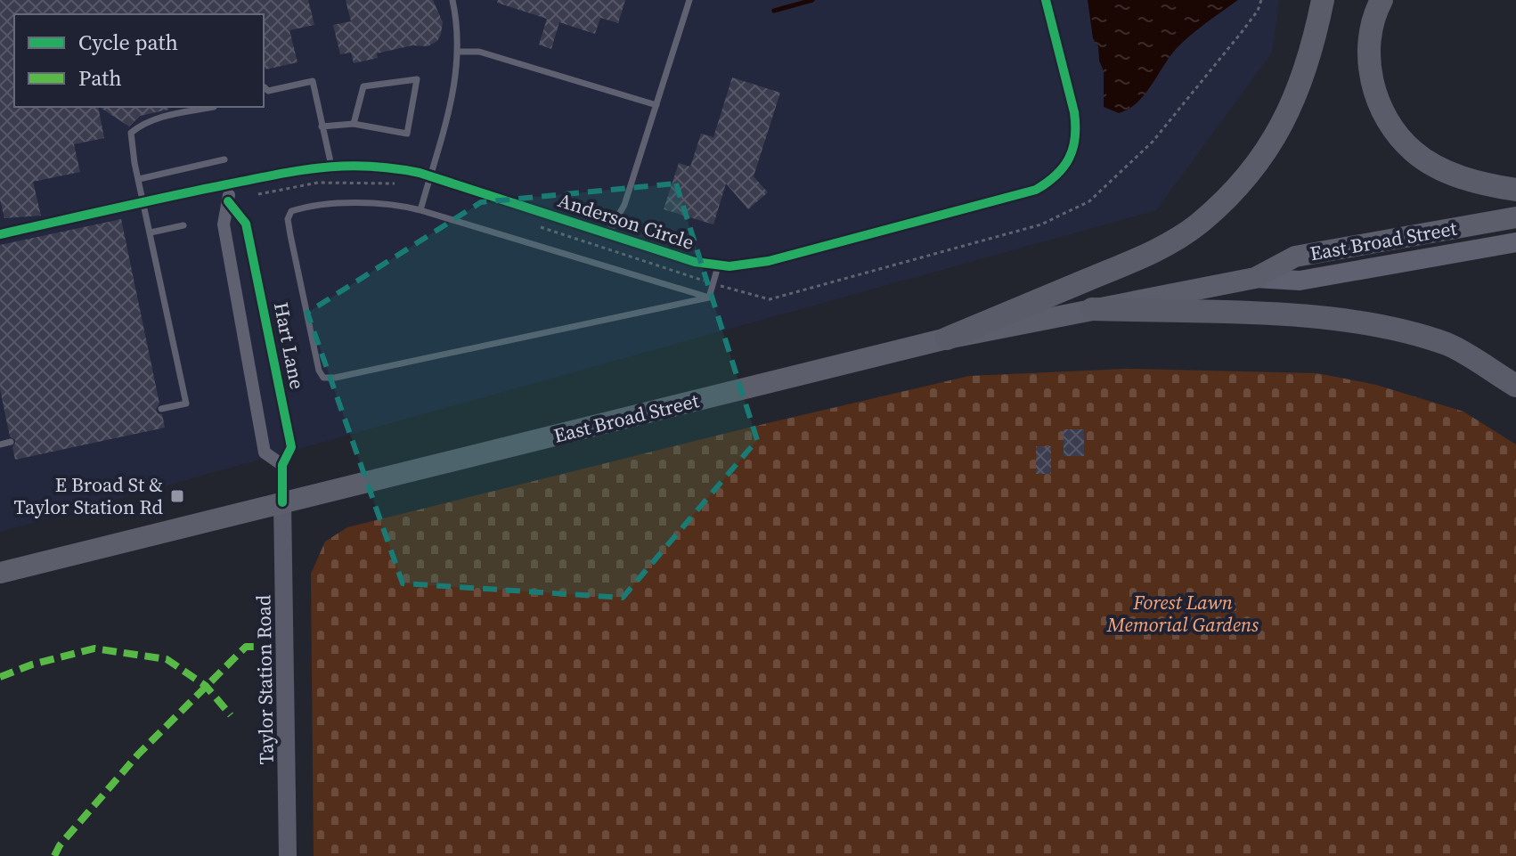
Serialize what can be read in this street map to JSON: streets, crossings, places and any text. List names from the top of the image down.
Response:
{
  "streets": {
    "highway": ["East Broad Street"],
    "main road": ["Taylor Station Road"],
    "street": ["Anderson Circle", "Hart Lane"]
  },
  "crossings": [
    ["East Broad Street", "Hart Lane"],
    ["East Broad Street", "Taylor Station Road"],
    ["Hart Lane", "Taylor Station Road"]
  ],
  "parks": ["Forest Lawn Memorial Gardens"],
  "places": {
    "transit": ["E Broad St & Taylor Station Rd"]
  },
  "legend": ["Cycle path", "Path"]
}
